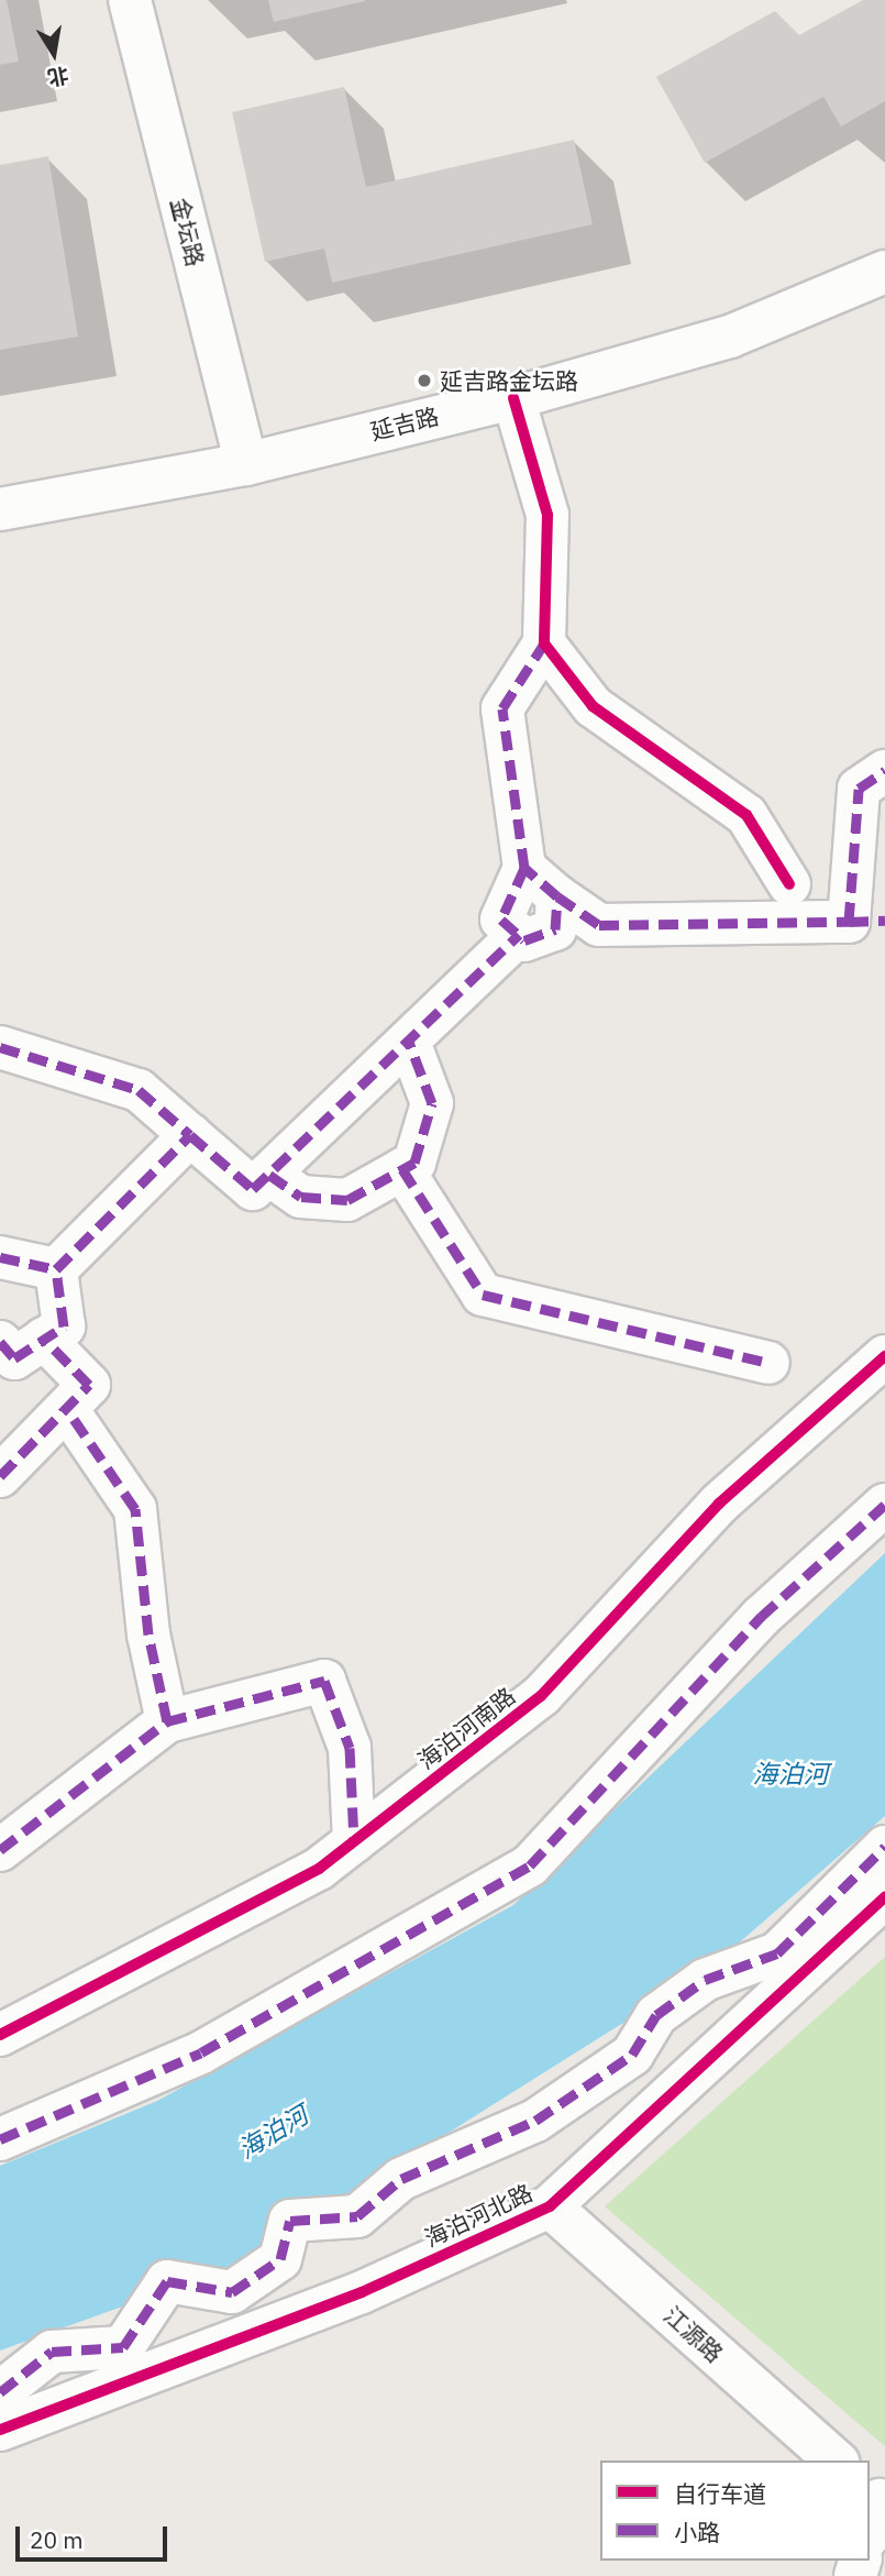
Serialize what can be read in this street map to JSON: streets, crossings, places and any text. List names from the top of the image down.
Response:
{
  "streets": {
    "street": [
      "金坛路",
      "延吉路",
      "海泊河南路",
      "海泊河北路",
      "江源路"
    ]
  },
  "crossings": [
    ["金坛路", "延吉路"],
    ["海泊河北路", "江源路"]
  ],
  "water": ["海泊河"],
  "places": ["延吉路金坛路"],
  "legend": ["自行车道", "小路"],
  "scale_bar": "20 m",
  "north": "bottom"
}
